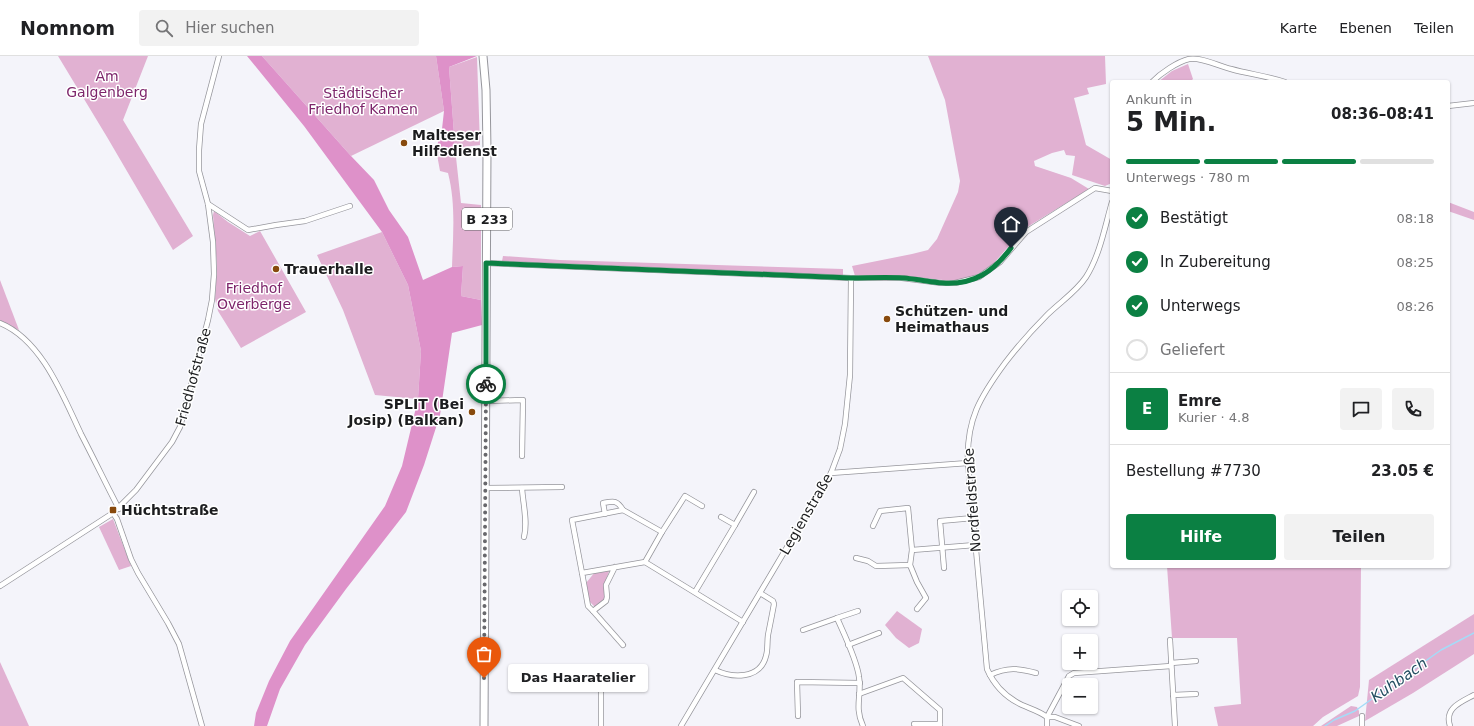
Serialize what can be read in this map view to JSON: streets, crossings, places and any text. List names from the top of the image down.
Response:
{
  "streets": {
    "main road": ["B 233"],
    "street": ["Friedhofstraße", "Nordfeldstraße", "Legienstraße"]
  },
  "water": ["Kuhbach"],
  "parks": ["Am Galgenberg", "Städtischer Friedhof Kamen", "Friedhof Overberge"],
  "places": {
    "other": [
      "Malteser Hilfsdienst",
      "Trauerhalle",
      "Schützen- und Heimathaus",
      "SPLIT (Bei Josip) (Balkan)",
      "Das Haaratelier"
    ],
    "transit": ["Hüchtstraße"]
  },
  "page": {
    "header": "Nomnom",
    "search": "Hier suchen",
    "nav": ["Karte", "Ebenen", "Teilen"],
    "heading": ["5 Min.", "Ankunft in", "08:36–08:41"],
    "panel": [
      "Emre",
      "Kurier · 4.8",
      "Bestellung #7730",
      "23.05 €"
    ],
    "bar": "Unterwegs · 780 m",
    "list": [
      ["Bestätigt", "08:18"],
      ["In Zubereitung", "08:25"],
      ["Unterwegs", "08:26"],
      "Geliefert"
    ],
    "round": "E",
    "buttons": ["Hilfe", "Teilen"],
    "map_buttons": ["+", "−"],
    "bubble": "Das Haaratelier"
  }
}
